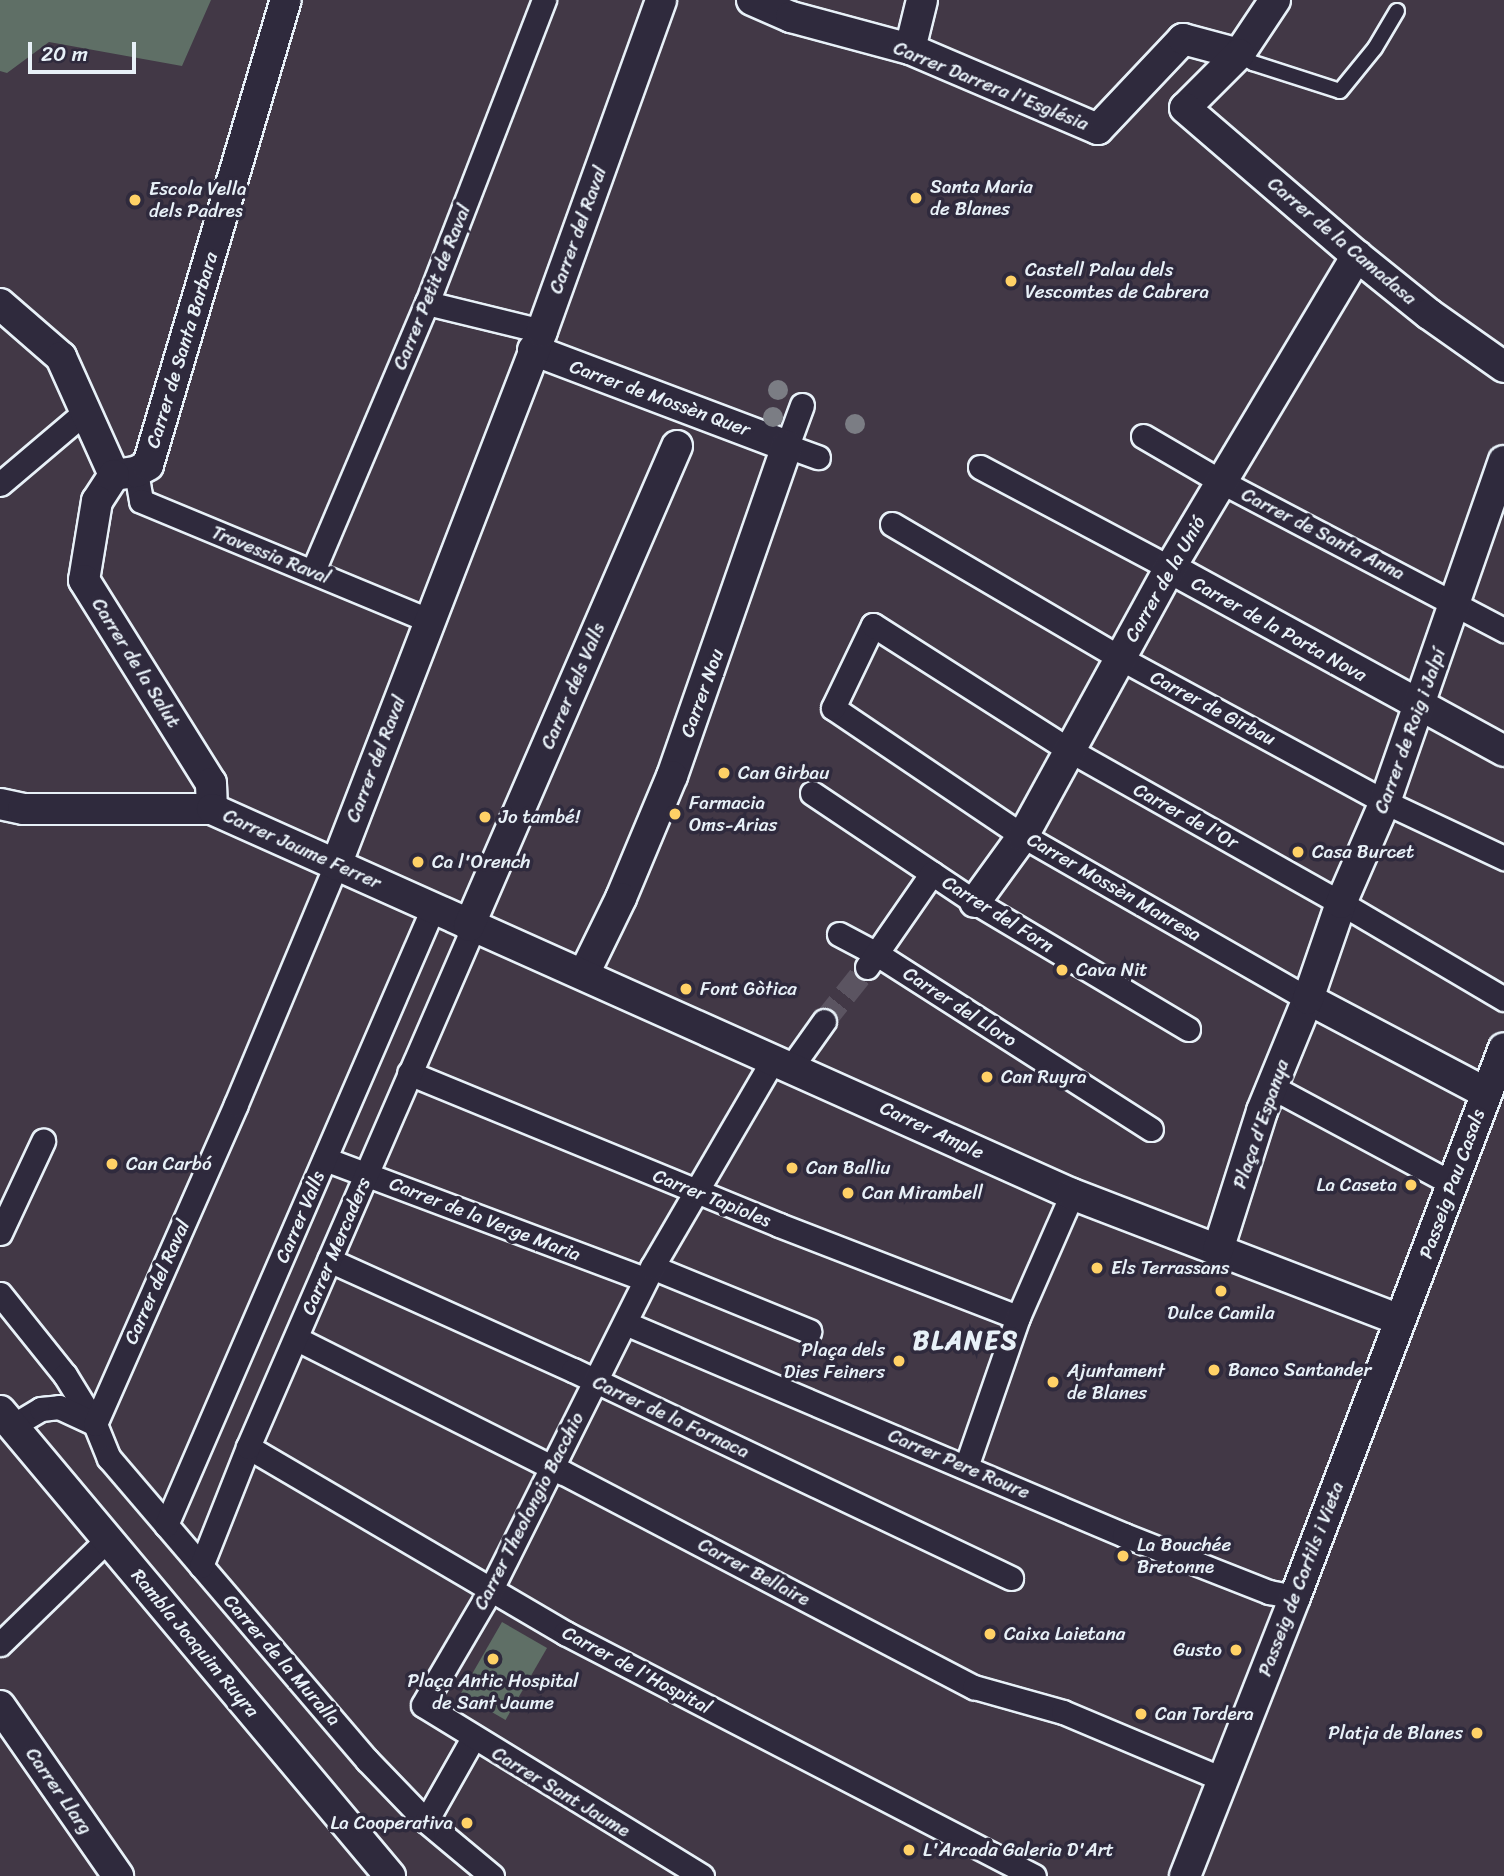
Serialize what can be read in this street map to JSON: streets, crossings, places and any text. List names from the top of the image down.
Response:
{
  "streets": {
    "street": [
      "Carrer Darrera l'Església",
      "Carrer del Raval",
      "Carrer de la Camadasa",
      "Carrer Petit de Raval",
      "Carrer de Santa Barbara",
      "Carrer de Mossèn Quer",
      "Carrer de Santa Anna",
      "Travessia Raval",
      "Carrer de la Unió",
      "Carrer de la Porta Nova",
      "Carrer de la Salut",
      "Carrer dels Valls",
      "Carrer Nou",
      "Carrer de Girbau",
      "Carrer de Roig i Jalpí",
      "Carrer de l'Or",
      "Carrer Jaume Ferrer",
      "Carrer Mossèn Manresa",
      "Carrer del Forn",
      "Carrer del Lloro",
      "Plaça d'Espanya",
      "Carrer Ample",
      "Passeig Pau Casals",
      "Carrer Tapioles",
      "Carrer Valls",
      "Carrer de la Verge Maria",
      "Carrer Mercaders",
      "Carrer de la Fornaca",
      "Carrer Pere Roure",
      "Carrer Theolongio Bacchio",
      "Carrer Bellaire",
      "Passeig de Cortils i Vieta",
      "Rambla Joaquim Ruyra",
      "Carrer de la Muralla",
      "Carrer de l'Hospital",
      "Carrer Llarg",
      "Carrer Sant Jaume"
    ]
  },
  "crossings": [
    ["Carrer Darrera l'Església", "Carrer de la Camadasa"],
    ["Carrer del Raval", "Carrer de Mossèn Quer"],
    ["Carrer del Raval", "Travessia Raval"],
    ["Carrer del Raval", "Carrer Jaume Ferrer"],
    ["Carrer del Raval", "Carrer de la Muralla"],
    ["Carrer de la Camadasa", "Carrer de la Unió"],
    ["Carrer Petit de Raval", "Travessia Raval"],
    ["Carrer de Santa Barbara", "Travessia Raval"],
    ["Carrer de Santa Barbara", "Carrer de la Salut"],
    ["Carrer de Mossèn Quer", "Carrer Nou"],
    ["Carrer de Santa Anna", "Carrer de la Unió"],
    ["Carrer de Santa Anna", "Carrer de Roig i Jalpí"],
    ["Travessia Raval", "Carrer de la Salut"],
    ["Carrer de la Unió", "Carrer de la Porta Nova"],
    ["Carrer de la Unió", "Carrer de Girbau"],
    ["Carrer de la Unió", "Carrer de l'Or"],
    ["Carrer de la Unió", "Carrer Mossèn Manresa"],
    ["Carrer de la Unió", "Carrer del Forn"],
    ["Carrer de la Porta Nova", "Carrer de Roig i Jalpí"],
    ["Carrer de la Salut", "Carrer Jaume Ferrer"],
    ["Carrer dels Valls", "Carrer Jaume Ferrer"],
    ["Carrer dels Valls", "Carrer Ample"],
    ["Carrer dels Valls", "Carrer Mercaders"],
    ["Carrer Nou", "Carrer Ample"],
    ["Carrer de Girbau", "Carrer de Roig i Jalpí"],
    ["Carrer de Roig i Jalpí", "Carrer de l'Or"],
    ["Carrer de Roig i Jalpí", "Carrer Mossèn Manresa"],
    ["Carrer de Roig i Jalpí", "Plaça d'Espanya"],
    ["Carrer de l'Or", "Carrer Mossèn Manresa"],
    ["Carrer Jaume Ferrer", "Carrer Ample"],
    ["Carrer Jaume Ferrer", "Carrer Valls"],
    ["Carrer Jaume Ferrer", "Carrer Mercaders"],
    ["Carrer Mossèn Manresa", "Plaça d'Espanya"],
    ["Carrer Mossèn Manresa", "Passeig Pau Casals"],
    ["Plaça d'Espanya", "Carrer Ample"],
    ["Carrer Ample", "Passeig Pau Casals"],
    ["Carrer Ample", "Carrer Mercaders"],
    ["Carrer Ample", "Carrer Theolongio Bacchio"],
    ["Carrer Ample", "Passeig de Cortils i Vieta"],
    ["Passeig Pau Casals", "Passeig de Cortils i Vieta"],
    ["Carrer Tapioles", "Carrer Mercaders"],
    ["Carrer Tapioles", "Carrer Theolongio Bacchio"],
    ["Carrer Valls", "Carrer de la Verge Maria"],
    ["Carrer Valls", "Carrer de la Muralla"],
    ["Carrer de la Verge Maria", "Carrer Mercaders"],
    ["Carrer de la Verge Maria", "Carrer Theolongio Bacchio"],
    ["Carrer Mercaders", "Carrer de la Fornaca"],
    ["Carrer Mercaders", "Carrer Bellaire"],
    ["Carrer Mercaders", "Carrer de la Muralla"],
    ["Carrer Mercaders", "Carrer de l'Hospital"],
    ["Carrer de la Fornaca", "Carrer Theolongio Bacchio"],
    ["Carrer Pere Roure", "Carrer Theolongio Bacchio"],
    ["Carrer Pere Roure", "Passeig de Cortils i Vieta"],
    ["Carrer Theolongio Bacchio", "Carrer Bellaire"],
    ["Carrer Theolongio Bacchio", "Carrer de l'Hospital"],
    ["Carrer Theolongio Bacchio", "Carrer Sant Jaume"],
    ["Carrer Bellaire", "Passeig de Cortils i Vieta"]
  ],
  "districts": ["BLANES"],
  "places": [
    "Santa Maria de Blanes",
    "Escola Vella dels Padres",
    "Castell Palau dels Vescomtes de Cabrera",
    "Can Girbau",
    "Farmacia Oms-Arias",
    "Jo també!",
    "Casa Burcet",
    "Ca l'Orench",
    "Cava Nit",
    "Font Gòtica",
    "Can Ruyra",
    "Can Carbó",
    "Can Balliu",
    "La Caseta",
    "Can Mirambell",
    "Els Terrassans",
    "Dulce Camila",
    "Plaça dels Dies Feiners",
    "Banco Santander",
    "Ajuntament de Blanes",
    "La Bouchée Bretonne",
    "Caixa Laietana",
    "Gusto",
    "Plaça Antic Hospital de Sant Jaume",
    "Can Tordera",
    "Platja de Blanes",
    "La Cooperativa",
    "L'Arcada Galeria D'Art"
  ],
  "scale_bar": "20 m"
}
